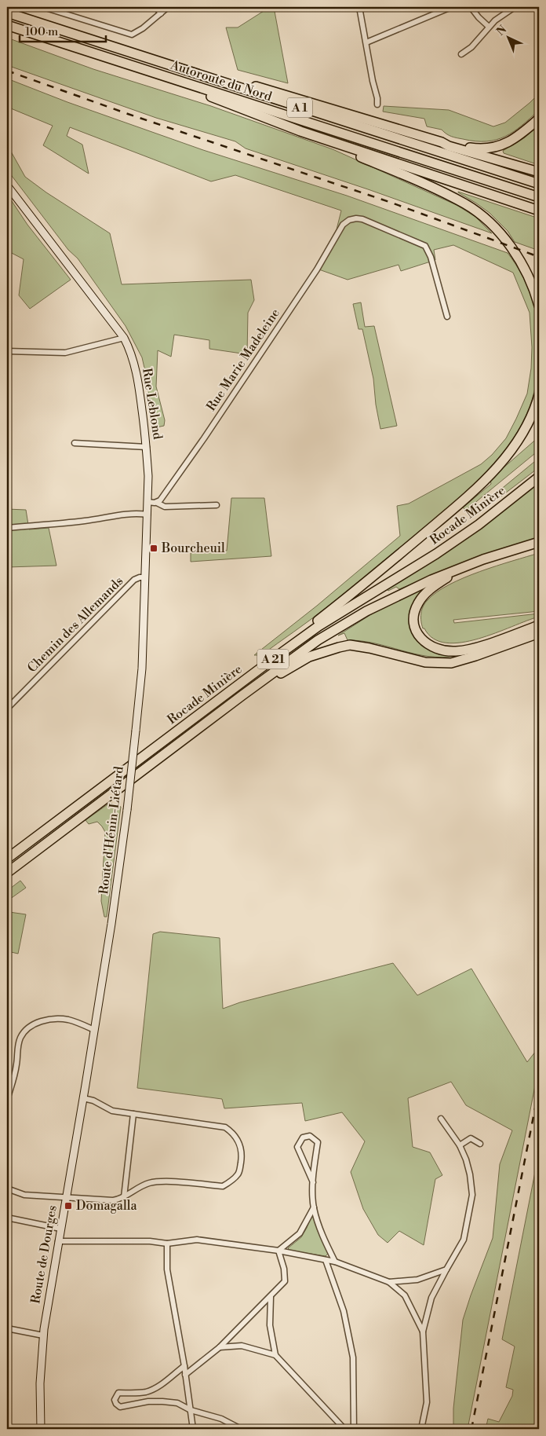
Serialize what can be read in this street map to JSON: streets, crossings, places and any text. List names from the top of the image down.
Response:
{
  "streets": {
    "highway": [
      "Autoroute du Nord",
      "A 1",
      "Rocade Minière",
      "A 21"
    ],
    "main road": ["Rue Leblond", "Route d'Hénin-Liétard", "Route de Dourges"],
    "street": ["Rue Marie Madeleine", "Chemin des Allemands"]
  },
  "crossings": [
    ["Rue Leblond", "Chemin des Allemands"],
    ["Rue Leblond", "Route d'Hénin-Liétard"],
    ["Chemin des Allemands", "Route d'Hénin-Liétard"],
    ["Route d'Hénin-Liétard", "Route de Dourges"]
  ],
  "places": {
    "transit": ["Bourcheuil", "Domagalla"]
  },
  "scale_bar": "100 m",
  "north": "top left"
}
